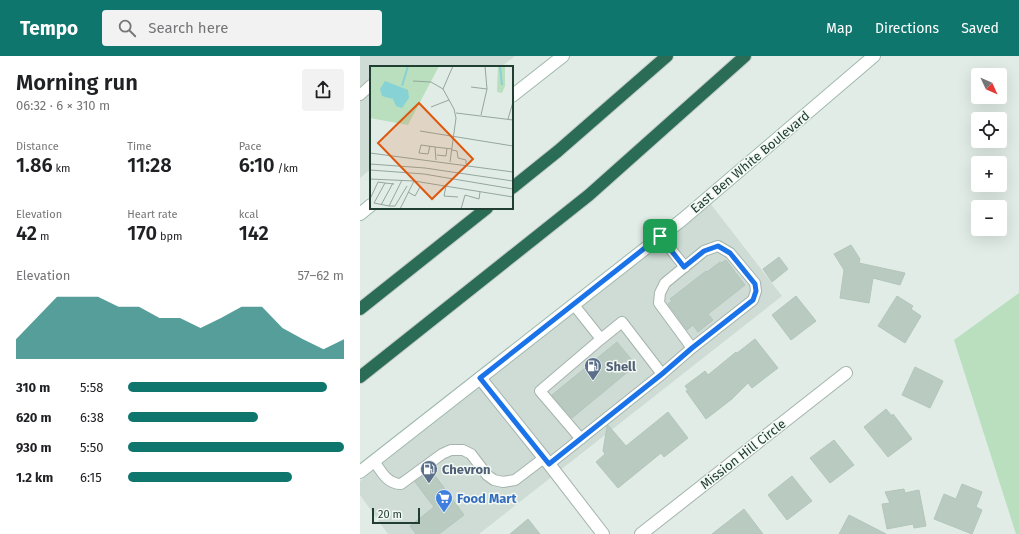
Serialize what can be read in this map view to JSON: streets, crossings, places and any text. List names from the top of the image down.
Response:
{
  "streets": {
    "main road": ["East Ben White Boulevard", "Mission Hill Circle"]
  },
  "places": {
    "fuel station": ["Shell", "Chevron"],
    "supermarket": ["Food Mart"]
  },
  "scale_bar": "20 m",
  "north": "bottom right",
  "page": {
    "header": "Tempo",
    "search": "Search here",
    "nav": ["Map", "Directions", "Saved"],
    "heading": ["Morning run", "06:32 · 6 × 310 m"],
    "map_buttons": ["+", "−"],
    "stats": [
      ["Distance", "1.86 km"],
      ["Time", "11:28"],
      ["Pace", "6:10 /km"],
      ["Elevation", "42 m"],
      ["Heart rate", "170 bpm"],
      ["kcal", "142"]
    ],
    "chart": ["Elevation", "57–62 m"],
    "list": [
      {
        "name": "310 m",
        "note": "5:58"
      },
      {
        "name": "620 m",
        "note": "6:38"
      },
      {
        "name": "930 m",
        "note": "5:50"
      },
      {
        "name": "1.2 km",
        "note": "6:15"
      }
    ],
    "scale": "20 m"
  }
}
